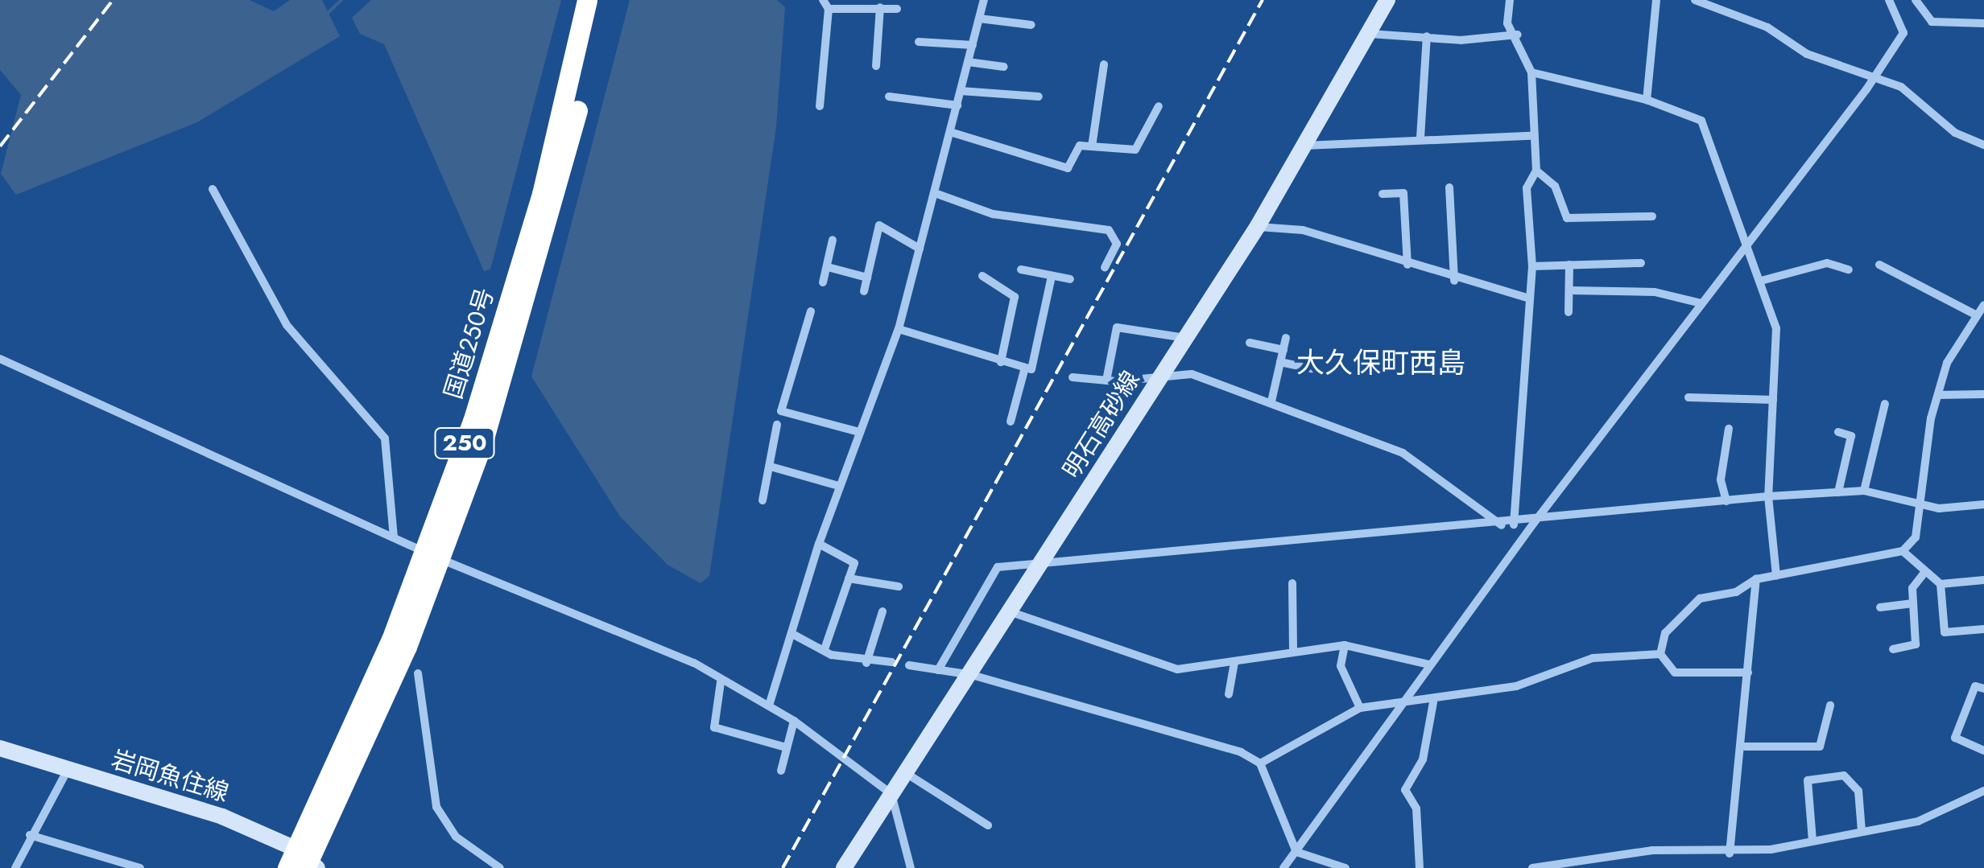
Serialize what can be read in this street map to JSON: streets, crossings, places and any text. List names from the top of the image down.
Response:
{
  "streets": {
    "highway": ["国道250号", "250"],
    "main road": ["明石高砂線", "岩岡魚住線"]
  },
  "crossings": [
    ["国道250号", "岩岡魚住線"]
  ],
  "districts": ["大久保町西島"]
}
